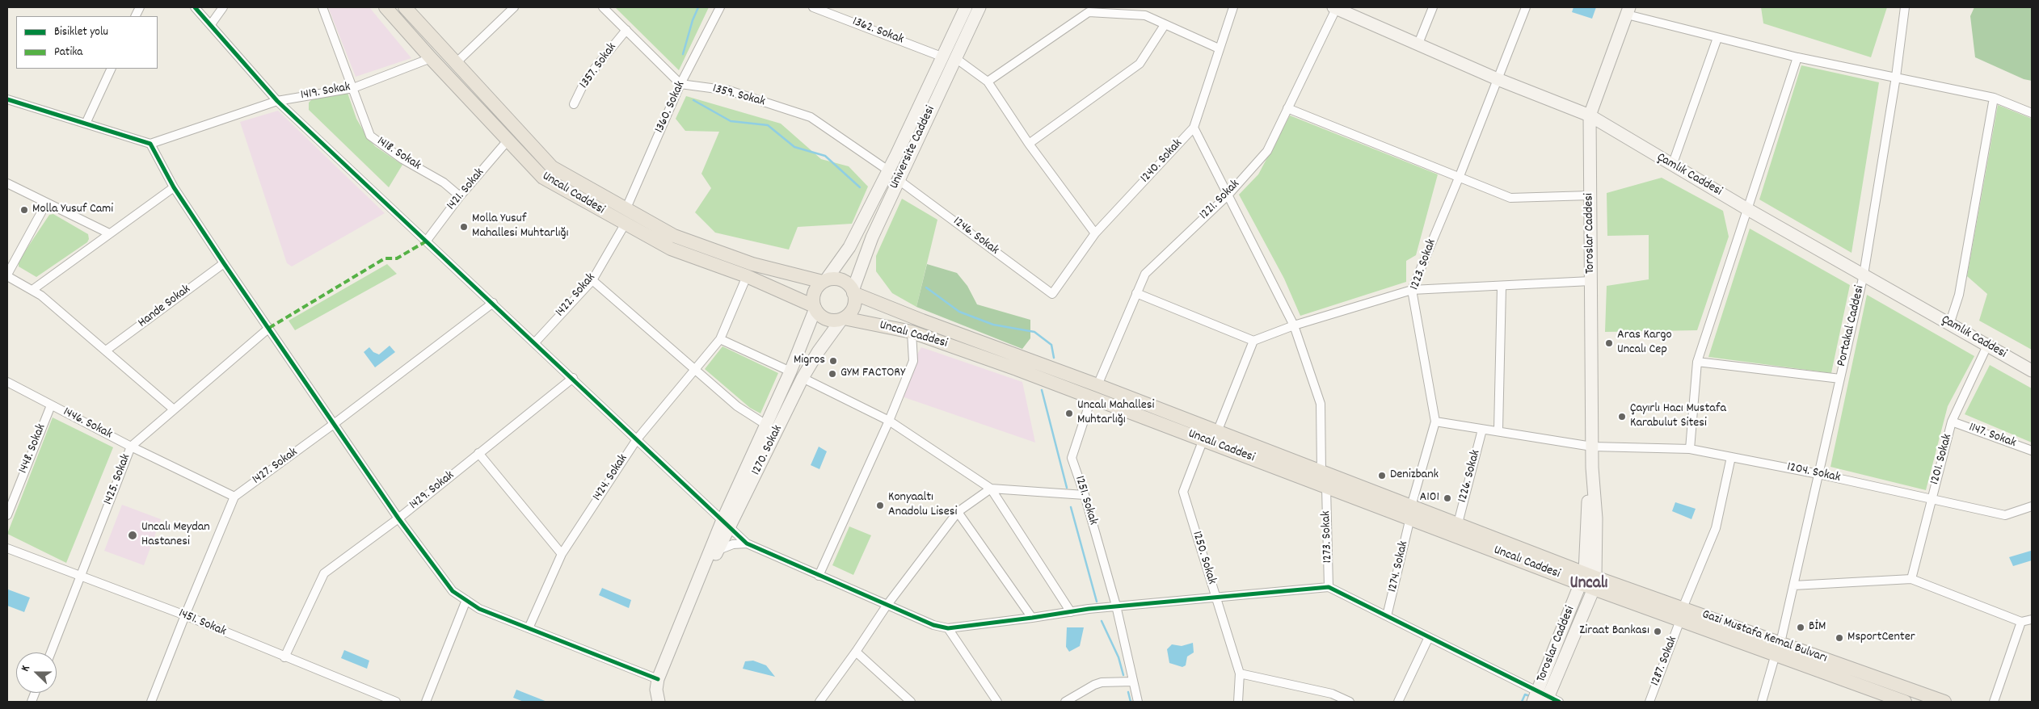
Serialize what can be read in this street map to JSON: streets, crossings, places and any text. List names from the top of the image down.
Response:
{
  "streets": {
    "main road": ["Uncalı Caddesi", "Gazi Mustafa Kemal Bulvarı"],
    "street": [
      "1362. Sokak",
      "1357. Sokak",
      "1419. Sokak",
      "1359. Sokak",
      "1360. Sokak",
      "Universite Caddesi",
      "1418. Sokak",
      "1240. Sokak",
      "Çamlık Caddesi",
      "1421. Sokak",
      "1221. Sokak",
      "Toroslar Caddesi",
      "1246. Sokak",
      "1223. Sokak",
      "1422. Sokak",
      "Hande Sokak",
      "Portakal Caddesi",
      "1446. Sokak",
      "1147. Sokak",
      "1448. Sokak",
      "1270. Sokak",
      "1201. Sokak",
      "1427. Sokak",
      "1204. Sokak",
      "1226. Sokak",
      "1424. Sokak",
      "1425. Sokak",
      "1429. Sokak",
      "1251. Sokak",
      "1273. Sokak",
      "1250. Sokak",
      "1274. Sokak",
      "1451. Sokak",
      "1287. Sokak"
    ]
  },
  "crossings": [
    ["1362. Sokak", "Universite Caddesi"],
    ["1419. Sokak", "1418. Sokak"],
    ["1419. Sokak", "Uncalı Caddesi"],
    ["1359. Sokak", "1360. Sokak"],
    ["1359. Sokak", "Universite Caddesi"],
    ["1360. Sokak", "Uncalı Caddesi"],
    ["Universite Caddesi", "Uncalı Caddesi"],
    ["Universite Caddesi", "1246. Sokak"],
    ["Universite Caddesi", "1270. Sokak"],
    ["1418. Sokak", "1421. Sokak"],
    ["1240. Sokak", "1246. Sokak"],
    ["Çamlık Caddesi", "1221. Sokak"],
    ["Çamlık Caddesi", "Toroslar Caddesi"],
    ["Çamlık Caddesi", "1223. Sokak"],
    ["Çamlık Caddesi", "Portakal Caddesi"],
    ["Çamlık Caddesi", "1201. Sokak"],
    ["1421. Sokak", "Uncalı Caddesi"],
    ["Uncalı Caddesi", "1221. Sokak"],
    ["Uncalı Caddesi", "Toroslar Caddesi"],
    ["Uncalı Caddesi", "1223. Sokak"],
    ["Uncalı Caddesi", "1422. Sokak"],
    ["Uncalı Caddesi", "1270. Sokak"],
    ["Uncalı Caddesi", "1226. Sokak"],
    ["Uncalı Caddesi", "1424. Sokak"],
    ["Uncalı Caddesi", "1251. Sokak"],
    ["Uncalı Caddesi", "1273. Sokak"],
    ["Uncalı Caddesi", "1250. Sokak"],
    ["Uncalı Caddesi", "1274. Sokak"],
    ["Uncalı Caddesi", "Gazi Mustafa Kemal Bulvarı"],
    ["1221. Sokak", "1251. Sokak"],
    ["Toroslar Caddesi", "1204. Sokak"],
    ["Toroslar Caddesi", "Gazi Mustafa Kemal Bulvarı"],
    ["1223. Sokak", "1204. Sokak"],
    ["1223. Sokak", "1274. Sokak"],
    ["Portakal Caddesi", "1204. Sokak"],
    ["Portakal Caddesi", "Gazi Mustafa Kemal Bulvarı"],
    ["1446. Sokak", "1448. Sokak"],
    ["1446. Sokak", "1427. Sokak"],
    ["1446. Sokak", "1425. Sokak"],
    ["1147. Sokak", "1201. Sokak"],
    ["1201. Sokak", "1204. Sokak"],
    ["1204. Sokak", "1226. Sokak"],
    ["1204. Sokak", "1287. Sokak"],
    ["1425. Sokak", "1451. Sokak"],
    ["1429. Sokak", "1451. Sokak"],
    ["Gazi Mustafa Kemal Bulvarı", "1287. Sokak"]
  ],
  "districts": ["Uncalı"],
  "places": [
    "Molla Yusuf Cami",
    "Molla Yusuf Mahallesi Muhtarlığı",
    "Aras Kargo Uncalı Cep",
    "Migros",
    "GYM FACTORY",
    "Uncalı Mahallesi Muhtarlığı",
    "Çayırlı Hacı Mustafa Karabulut Sitesi",
    "Denizbank",
    "A101",
    "Konyaaltı Anadolu Lisesi",
    "Uncalı Meydan Hastanesi",
    "BİM",
    "Ziraat Bankası",
    "MsportCenter"
  ],
  "legend": ["Bisiklet yolu", "Patika"],
  "north": "left"
}
